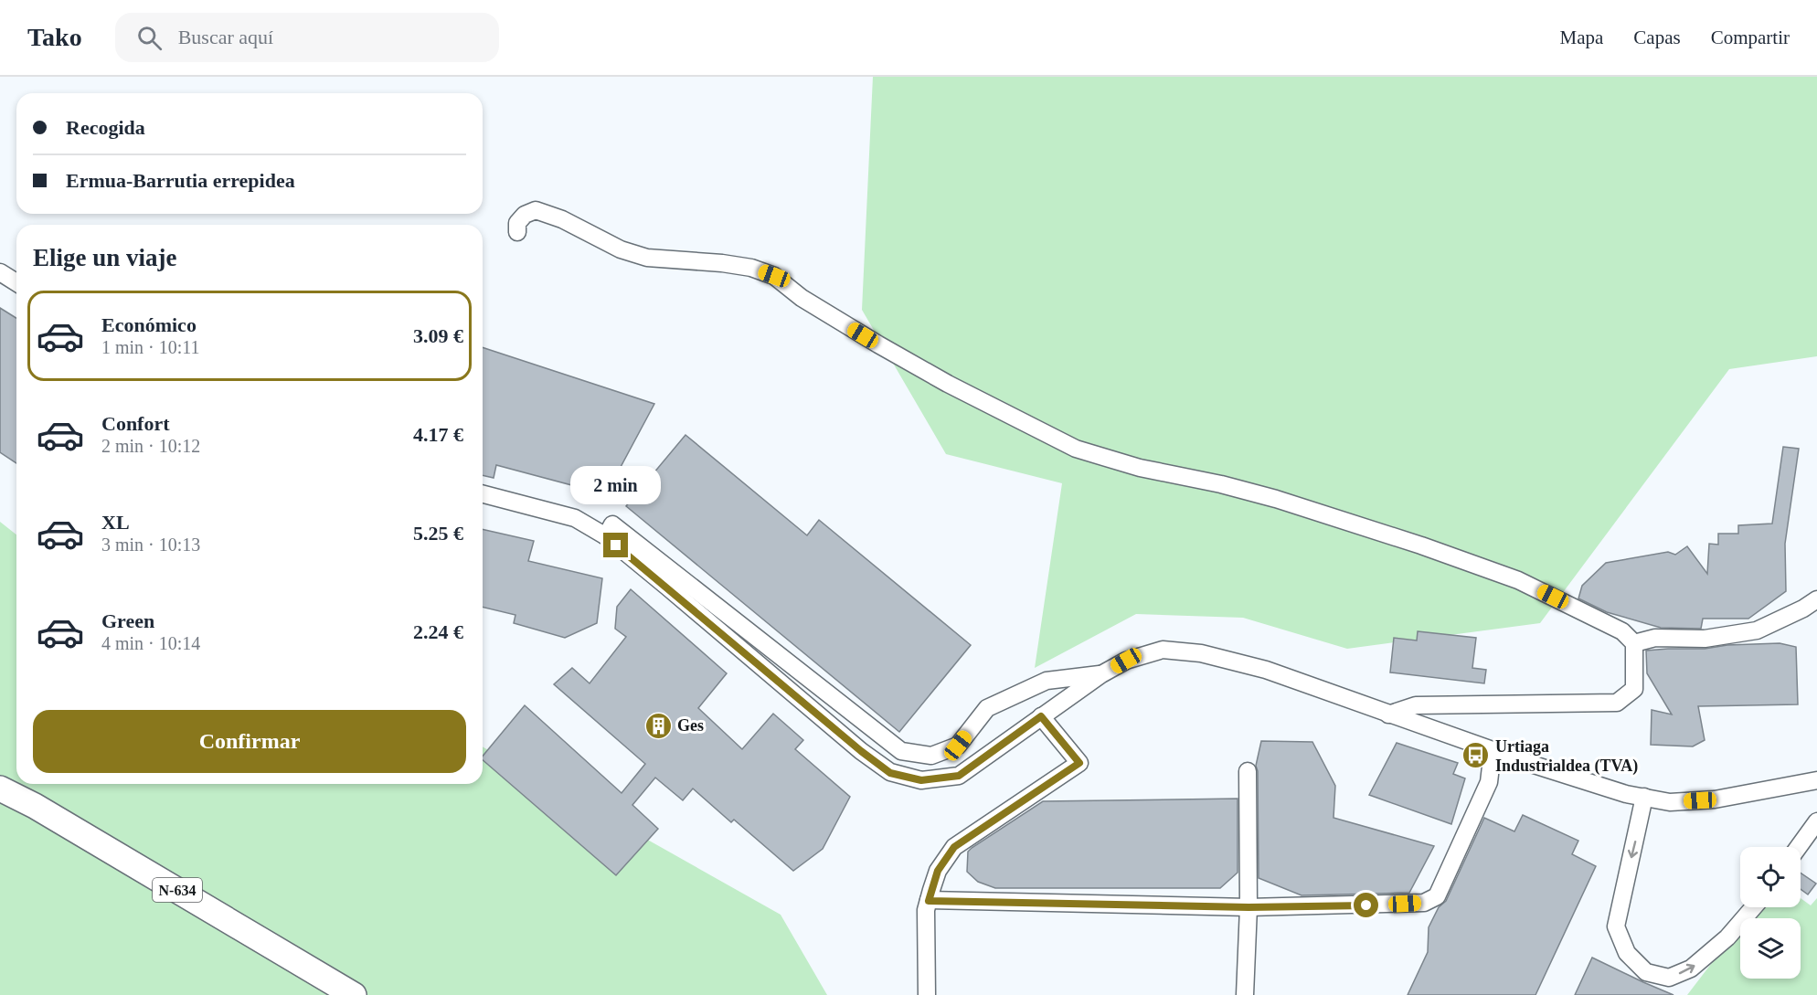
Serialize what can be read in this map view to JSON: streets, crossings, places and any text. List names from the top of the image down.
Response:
{
  "streets": {
    "highway": ["N-634"]
  },
  "places": {
    "building": ["Ges"],
    "bus stop": ["Urtiaga Industrialdea (TVA)"]
  },
  "page": {
    "header": "Tako",
    "search": "Buscar aquí",
    "nav": ["Mapa", "Capas", "Compartir"],
    "banner": ["Recogida", "Ermua-Barrutia errepidea"],
    "heading": "Elige un viaje",
    "list": [
      {
        "name": "Económico",
        "note": "1 min · 10:11",
        "value": "3.09 €"
      },
      {
        "name": "Confort",
        "note": "2 min · 10:12",
        "value": "4.17 €"
      },
      {
        "name": "XL",
        "note": "3 min · 10:13",
        "value": "5.25 €"
      },
      {
        "name": "Green",
        "note": "4 min · 10:14",
        "value": "2.24 €"
      }
    ],
    "bubble": "2 min",
    "buttons": "Confirmar"
  }
}
